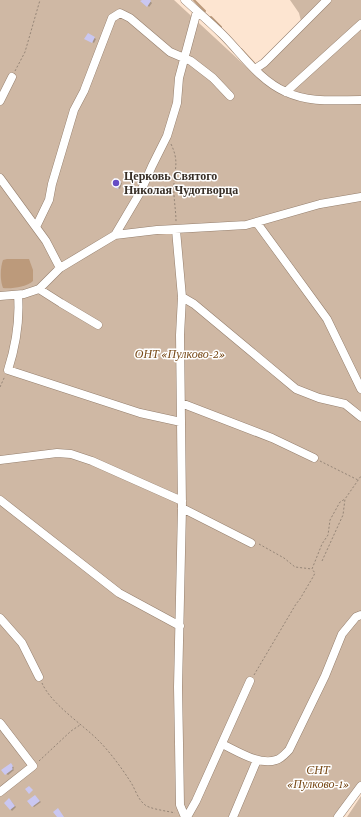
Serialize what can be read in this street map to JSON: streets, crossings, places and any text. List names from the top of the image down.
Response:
{
  "parks": ["ОНТ «Пулково-2»", "СНТ «Пулково-1»"],
  "places": ["Церковь Святого Николая Чудотворца"]
}
